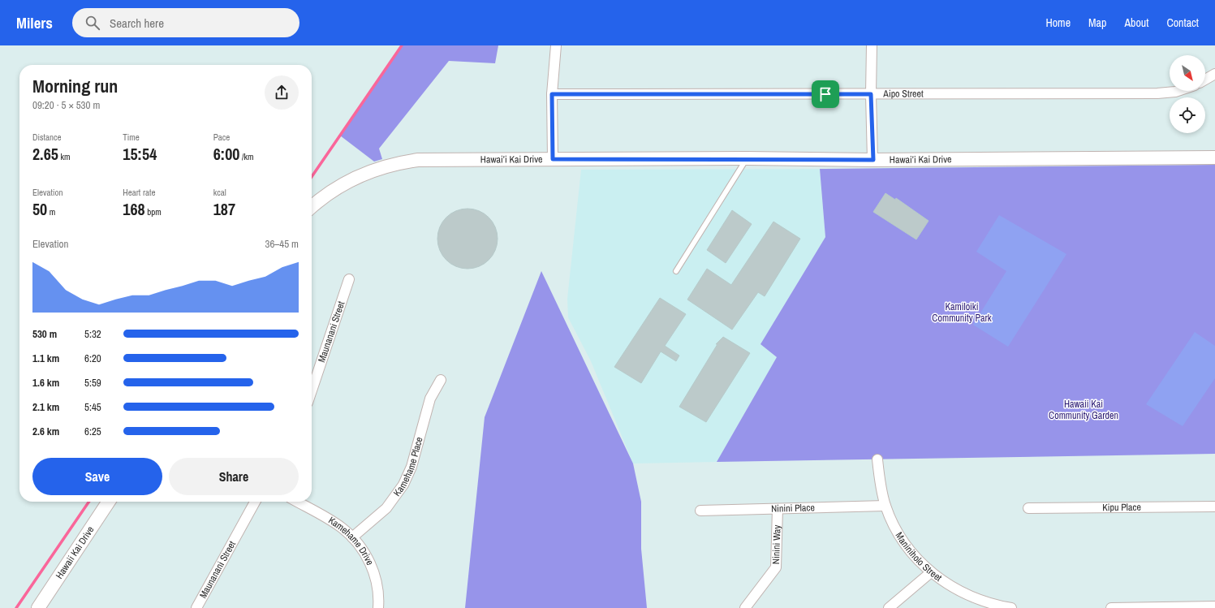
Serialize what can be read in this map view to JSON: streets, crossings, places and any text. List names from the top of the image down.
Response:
{
  "streets": {
    "main road": ["Hawai’i Kai Drive", "Hawaii Kai Drive"],
    "street": [
      "Aipo Street",
      "Maunanani Street",
      "Kamehame Place",
      "Kipu Place",
      "Ninini Place",
      "Kamehame Drive",
      "Ninini Way",
      "Maniniholo Street"
    ]
  },
  "crossings": [
    ["Kamehame Place", "Kamehame Drive"],
    ["Ninini Place", "Ninini Way"],
    ["Ninini Place", "Maniniholo Street"]
  ],
  "parks": ["Kamiloiki Community Park", "Hawaii Kai Community Garden"],
  "north": "bottom right",
  "page": {
    "header": "Milers",
    "search": "Search here",
    "nav": [
      "Home",
      "Map",
      "About",
      "Contact"
    ],
    "heading": ["Morning run", "09:20 · 5 × 530 m"],
    "stats": [
      ["Distance", "2.65 km"],
      ["Time", "15:54"],
      ["Pace", "6:00 /km"],
      ["Elevation", "50 m"],
      ["Heart rate", "168 bpm"],
      ["kcal", "187"]
    ],
    "chart": ["Elevation", "36–45 m"],
    "list": [
      {
        "name": "530 m",
        "note": "5:32"
      },
      {
        "name": "1.1 km",
        "note": "6:20"
      },
      {
        "name": "1.6 km",
        "note": "5:59"
      },
      {
        "name": "2.1 km",
        "note": "5:45"
      },
      {
        "name": "2.6 km",
        "note": "6:25"
      }
    ],
    "buttons": ["Save", "Share"]
  }
}
